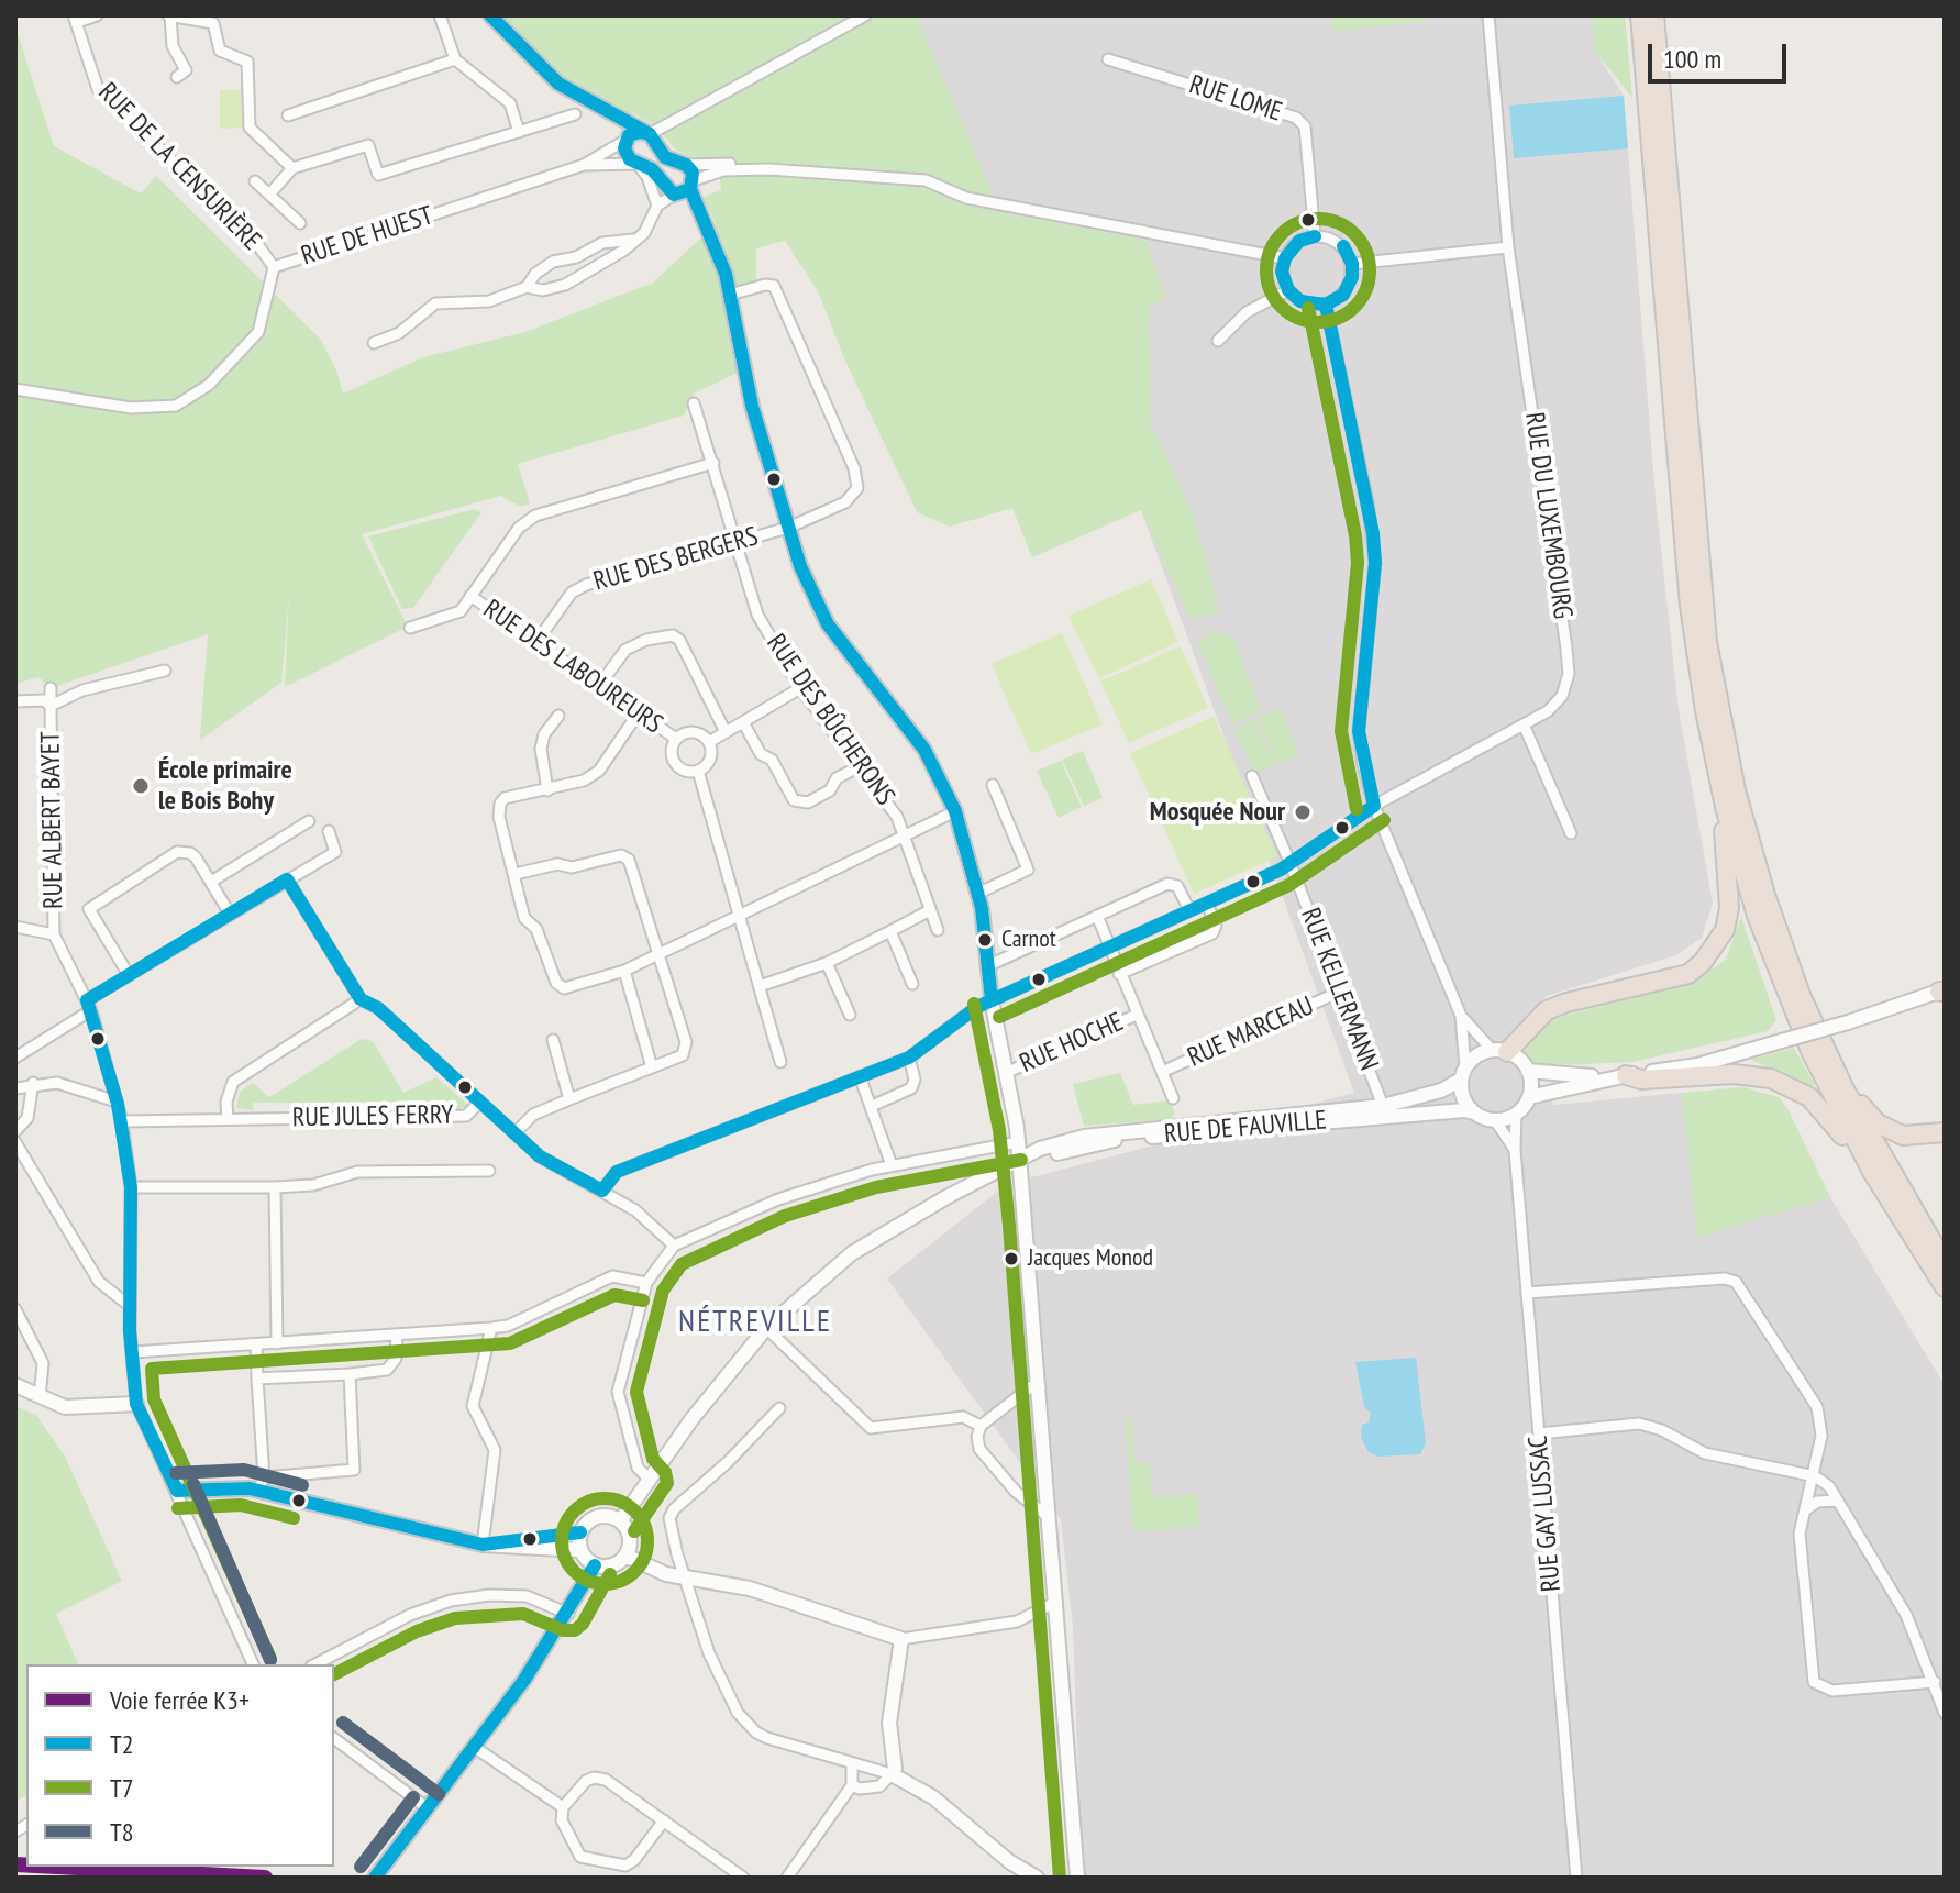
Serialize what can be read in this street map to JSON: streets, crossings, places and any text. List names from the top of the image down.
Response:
{
  "streets": {
    "street": [
      "RUE LOME",
      "RUE DE LA CENSURIÈRE",
      "RUE DE HUEST",
      "RUE DU LUXEMBOURG",
      "RUE DES BERGERS",
      "RUE DES LABOUREURS",
      "RUE DES BÛCHERONS",
      "RUE ALBERT BAYET",
      "RUE KELLERMANN",
      "RUE MARCEAU",
      "RUE HOCHE",
      "RUE JULES FERRY",
      "RUE DE FAUVILLE",
      "RUE GAY LUSSAC"
    ]
  },
  "crossings": [
    ["RUE DE LA CENSURIÈRE", "RUE DE HUEST"],
    ["RUE DU LUXEMBOURG", "RUE KELLERMANN"],
    ["RUE DU LUXEMBOURG", "RUE JULES FERRY"],
    ["RUE DES BERGERS", "RUE DES LABOUREURS"],
    ["RUE DES BERGERS", "RUE DES BÛCHERONS"],
    ["RUE KELLERMANN", "RUE MARCEAU"],
    ["RUE KELLERMANN", "RUE DE FAUVILLE"],
    ["RUE DE FAUVILLE", "RUE GAY LUSSAC"]
  ],
  "districts": ["NÉTREVILLE"],
  "places": [
    "École primaire le Bois Bohy",
    "Mosquée Nour",
    "Carnot",
    "Jacques Monod"
  ],
  "lines": [
    "transit line T2",
    "transit line T7",
    "transit line T8",
    "rail line K3+"
  ],
  "legend": [
    "Voie ferrée K3+",
    "T2",
    "T7",
    "T8"
  ],
  "scale_bar": "100 m"
}
